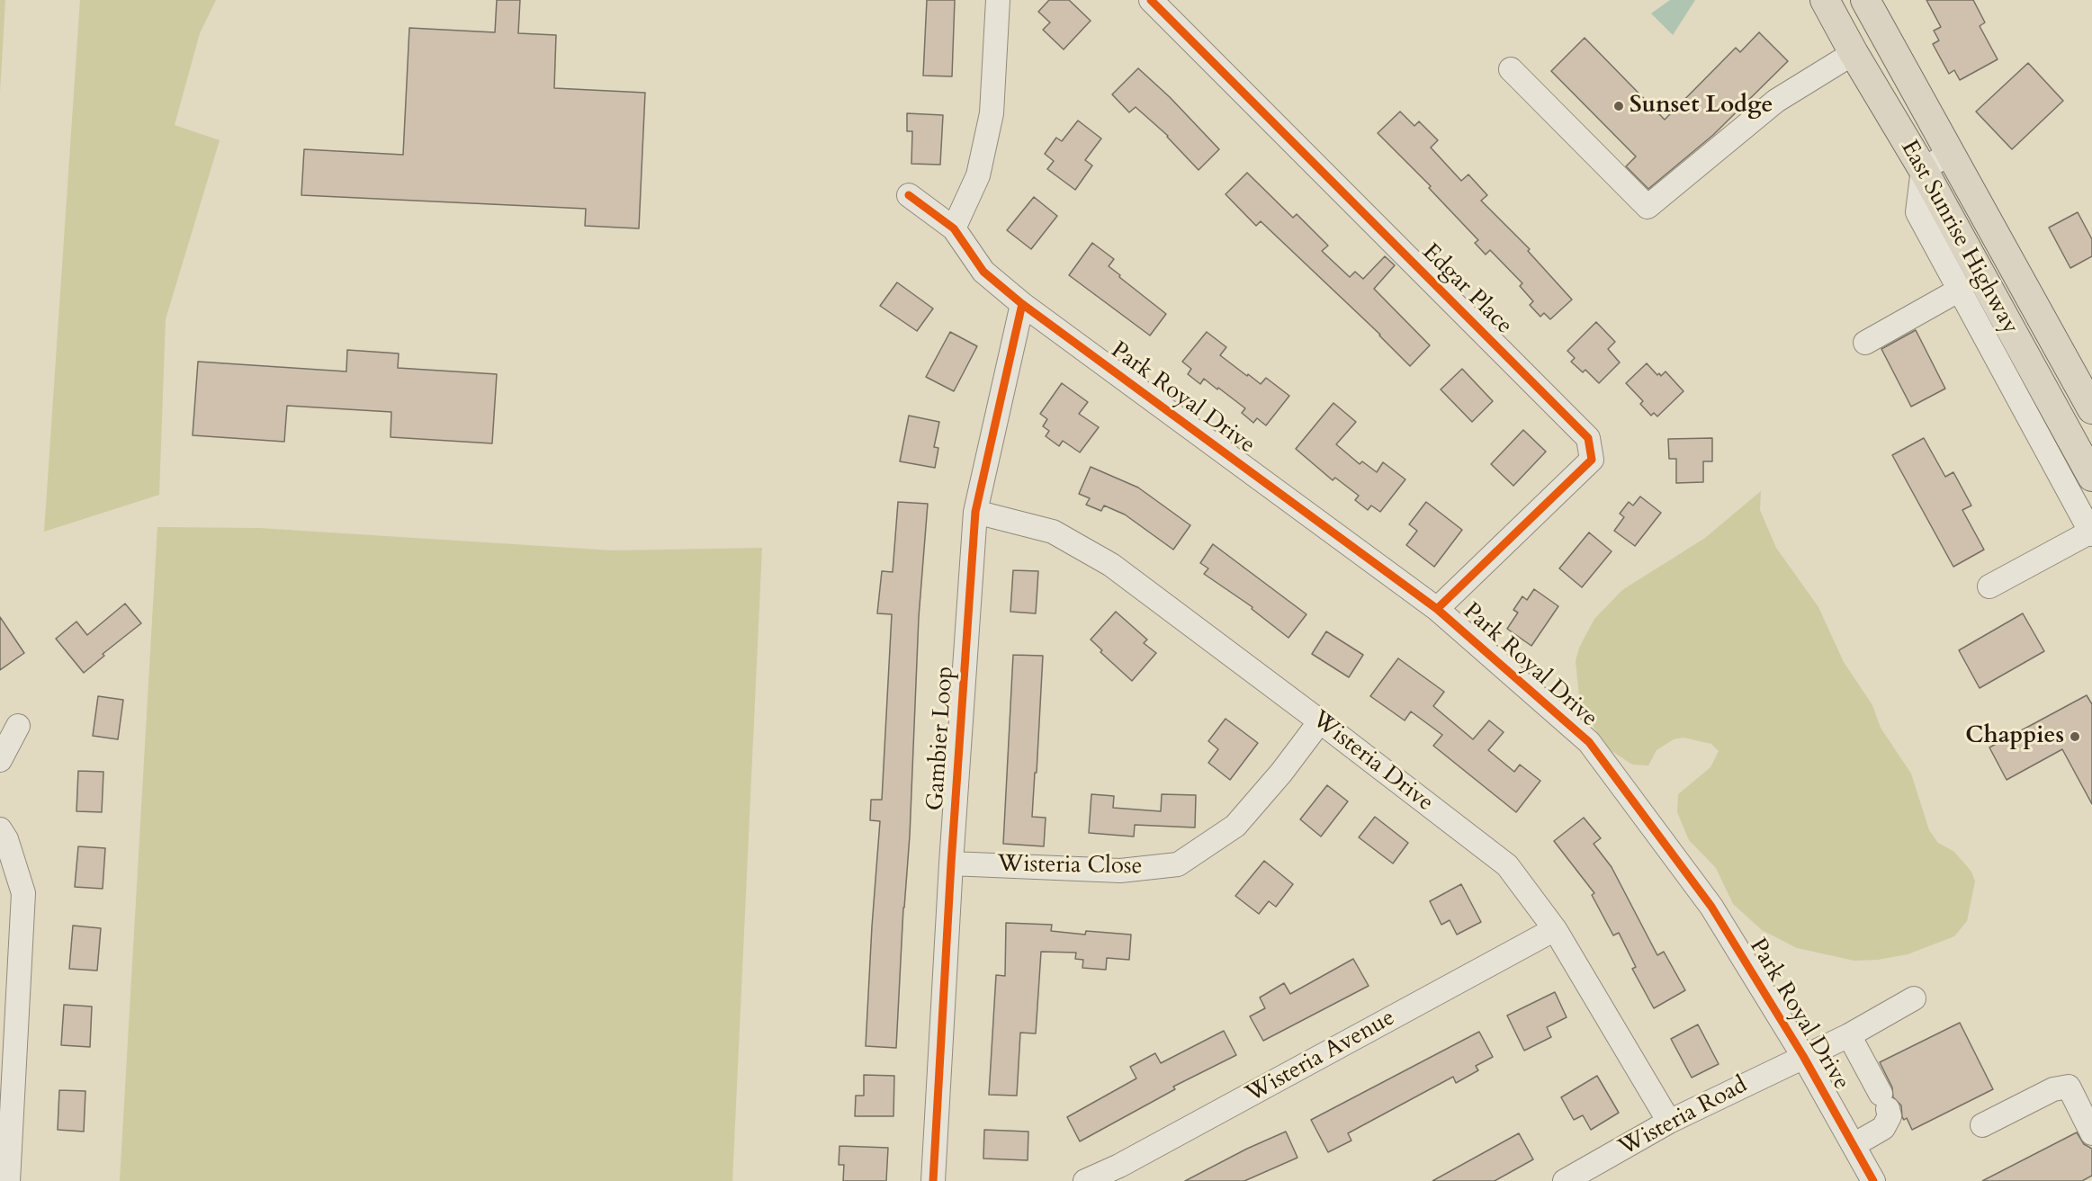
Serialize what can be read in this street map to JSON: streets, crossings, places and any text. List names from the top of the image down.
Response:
{
  "streets": {
    "main road": ["East Sunrise Highway"],
    "street": [
      "Edgar Place",
      "Park Royal Drive",
      "Gambier Loop",
      "Wisteria Drive",
      "Wisteria Close",
      "Wisteria Avenue",
      "Wisteria Road"
    ]
  },
  "crossings": [
    ["Edgar Place", "Park Royal Drive"],
    ["Park Royal Drive", "Gambier Loop"],
    ["Park Royal Drive", "Wisteria Road"],
    ["Gambier Loop", "Wisteria Drive"],
    ["Gambier Loop", "Wisteria Close"],
    ["Wisteria Drive", "Wisteria Close"],
    ["Wisteria Drive", "Wisteria Avenue"],
    ["Wisteria Drive", "Wisteria Road"]
  ],
  "places": ["Sunset Lodge", "Chappies"]
}
